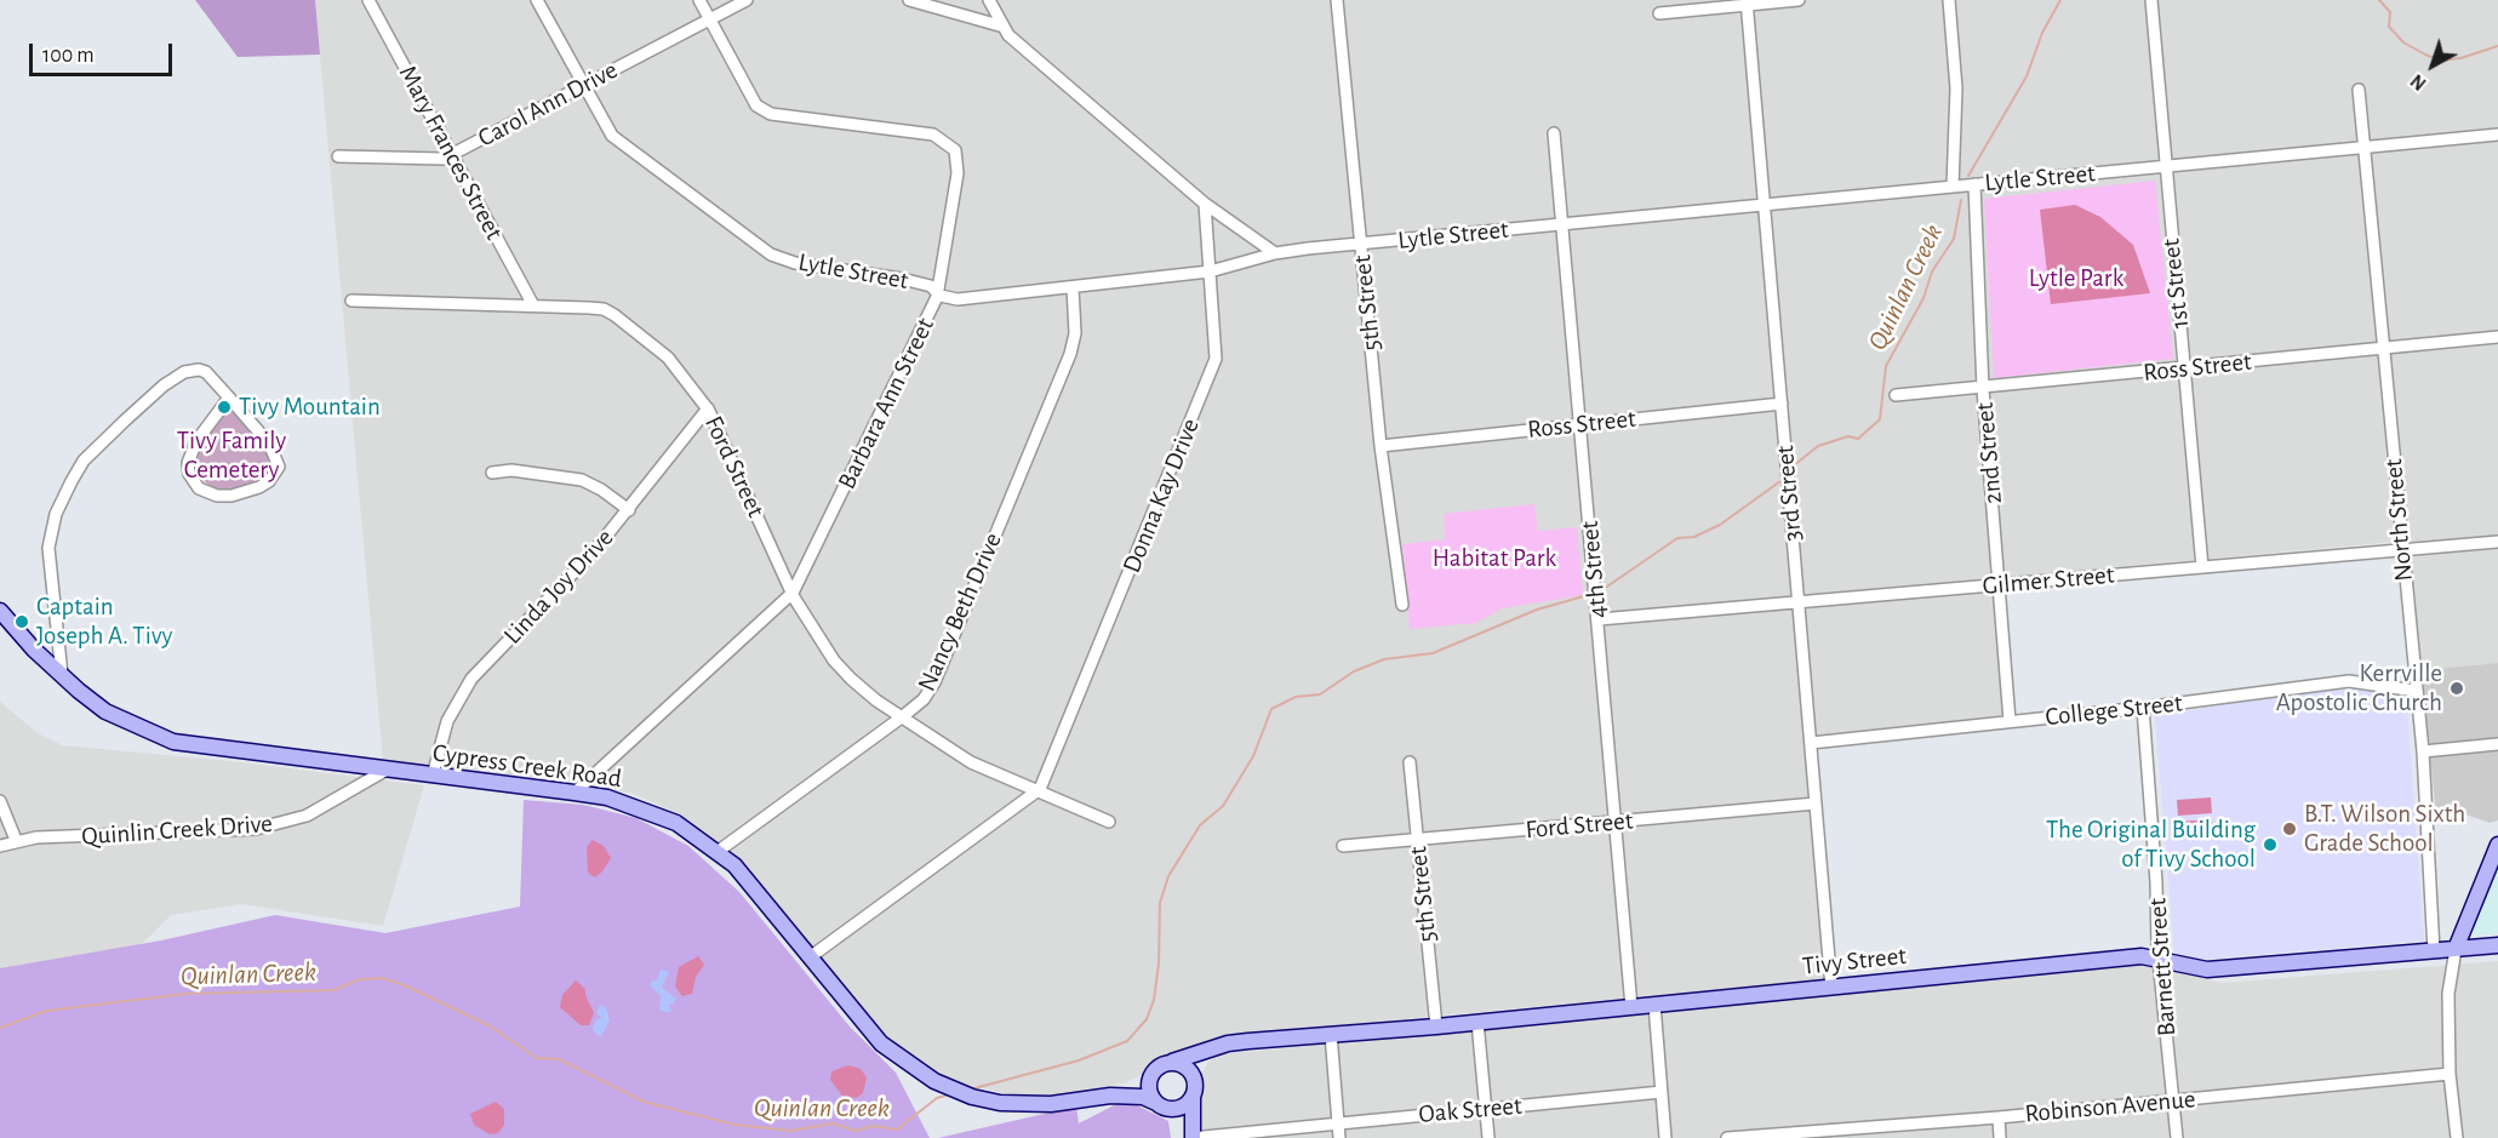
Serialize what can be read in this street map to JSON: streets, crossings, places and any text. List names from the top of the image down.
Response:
{
  "streets": {
    "main road": ["Cypress Creek Road", "Tivy Street"],
    "street": [
      "Carol Ann Drive",
      "Mary Frances Street",
      "Lytle Street",
      "1st Street",
      "5th Street",
      "Ross Street",
      "Barbara Ann Street",
      "2nd Street",
      "Ford Street",
      "3rd Street",
      "Donna Kay Drive",
      "North Street",
      "4th Street",
      "Gilmer Street",
      "Linda Joy Drive",
      "Nancy Beth Drive",
      "College Street",
      "Quinlin Creek Drive",
      "Barnett Street",
      "Robinson Avenue",
      "Oak Street"
    ]
  },
  "crossings": [
    ["Carol Ann Drive", "Mary Frances Street"],
    ["Carol Ann Drive", "Lytle Street"],
    ["Carol Ann Drive", "Barbara Ann Street"],
    ["Mary Frances Street", "Ford Street"],
    ["Lytle Street", "1st Street"],
    ["Lytle Street", "5th Street"],
    ["Lytle Street", "Barbara Ann Street"],
    ["Lytle Street", "2nd Street"],
    ["Lytle Street", "3rd Street"],
    ["Lytle Street", "Donna Kay Drive"],
    ["Lytle Street", "North Street"],
    ["Lytle Street", "4th Street"],
    ["Lytle Street", "Nancy Beth Drive"],
    ["1st Street", "Ross Street"],
    ["1st Street", "Gilmer Street"],
    ["5th Street", "Ross Street"],
    ["5th Street", "Ford Street"],
    ["5th Street", "Tivy Street"],
    ["Ross Street", "2nd Street"],
    ["Ross Street", "3rd Street"],
    ["Ross Street", "North Street"],
    ["Ross Street", "4th Street"],
    ["Barbara Ann Street", "Ford Street"],
    ["Barbara Ann Street", "Cypress Creek Road"],
    ["2nd Street", "Gilmer Street"],
    ["2nd Street", "College Street"],
    ["Ford Street", "3rd Street"],
    ["Ford Street", "Donna Kay Drive"],
    ["Ford Street", "4th Street"],
    ["Ford Street", "Linda Joy Drive"],
    ["Ford Street", "Nancy Beth Drive"],
    ["3rd Street", "Gilmer Street"],
    ["3rd Street", "College Street"],
    ["3rd Street", "Tivy Street"],
    ["Donna Kay Drive", "Cypress Creek Road"],
    ["North Street", "Gilmer Street"],
    ["North Street", "College Street"],
    ["North Street", "Tivy Street"],
    ["4th Street", "Gilmer Street"],
    ["4th Street", "Tivy Street"],
    ["Linda Joy Drive", "Cypress Creek Road"],
    ["Nancy Beth Drive", "Cypress Creek Road"],
    ["College Street", "Barnett Street"],
    ["Cypress Creek Road", "Quinlin Creek Drive"],
    ["Cypress Creek Road", "Tivy Street"],
    ["Tivy Street", "Barnett Street"],
    ["Barnett Street", "Robinson Avenue"]
  ],
  "water": ["Quinlan Creek"],
  "parks": ["Lytle Park", "Tivy Family Cemetery", "Habitat Park"],
  "places": [
    "Tivy Mountain",
    "Captain Joseph A. Tivy",
    "Kerrville Apostolic Church",
    "B.T. Wilson Sixth Grade School",
    "The Original Building of Tivy School"
  ],
  "scale_bar": "100 m",
  "north": "bottom left"
}
